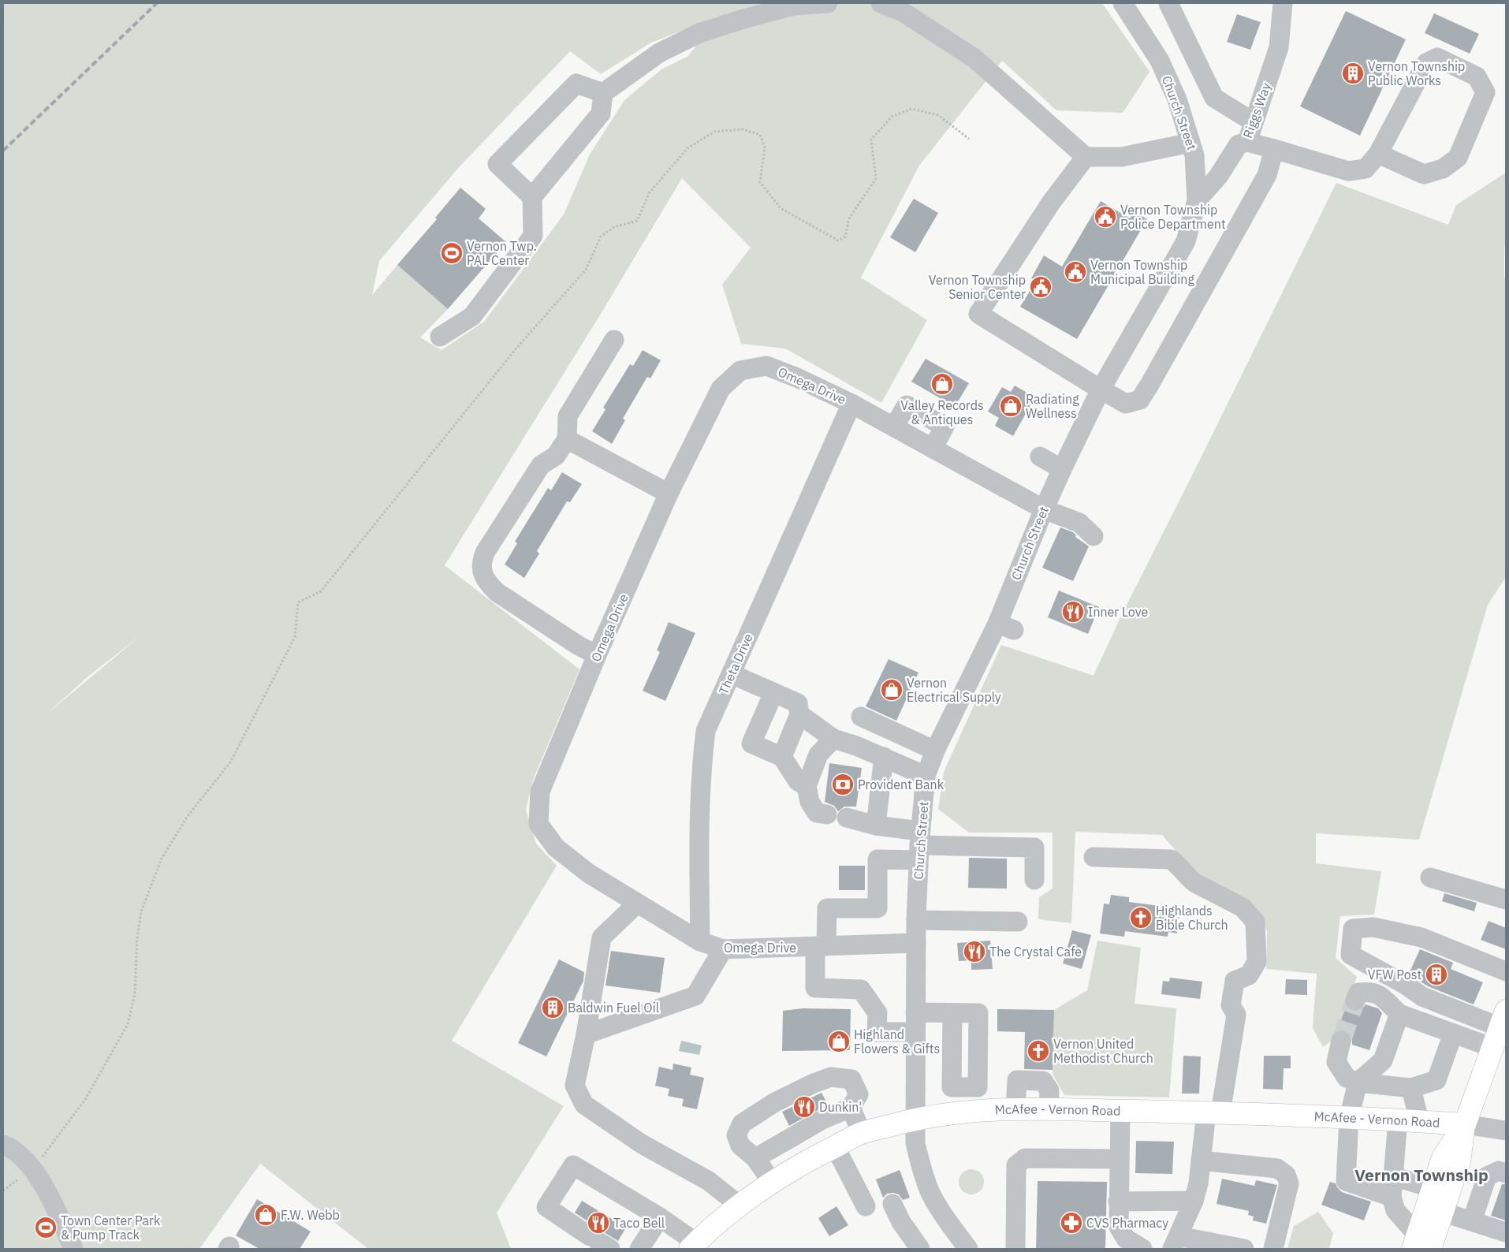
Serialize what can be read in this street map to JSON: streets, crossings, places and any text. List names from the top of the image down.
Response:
{
  "streets": {
    "main road": ["McAfee - Vernon Road"],
    "street": [
      "Riggs Way",
      "Church Street",
      "Omega Drive",
      "Theta Drive"
    ]
  },
  "crossings": [
    ["Riggs Way", "Church Street"],
    ["Church Street", "Omega Drive"],
    ["Church Street", "McAfee - Vernon Road"],
    ["Omega Drive", "Theta Drive"]
  ],
  "districts": ["Vernon Township"],
  "places": {
    "building": ["Vernon Township Public Works", "VFW Post", "Baldwin Fuel Oil"],
    "public building": ["Vernon Township Police Department", "Vernon Township Municipal Building", "Vernon Township Senior Center"],
    "sports": ["Vernon Twp. PAL Center", "Town Center Park & Pump Track"],
    "shop": [
      "Valley Records & Antiques",
      "Radiating Wellness",
      "Vernon Electrical Supply",
      "Highland Flowers & Gifts",
      "F.W. Webb"
    ],
    "restaurant": [
      "Inner Love",
      "The Crystal Cafe",
      "Dunkin'",
      "Taco Bell"
    ],
    "bank": ["Provident Bank"],
    "church": ["Highlands Bible Church", "Vernon United Methodist Church"],
    "pharmacy": ["CVS Pharmacy"]
  }
}
